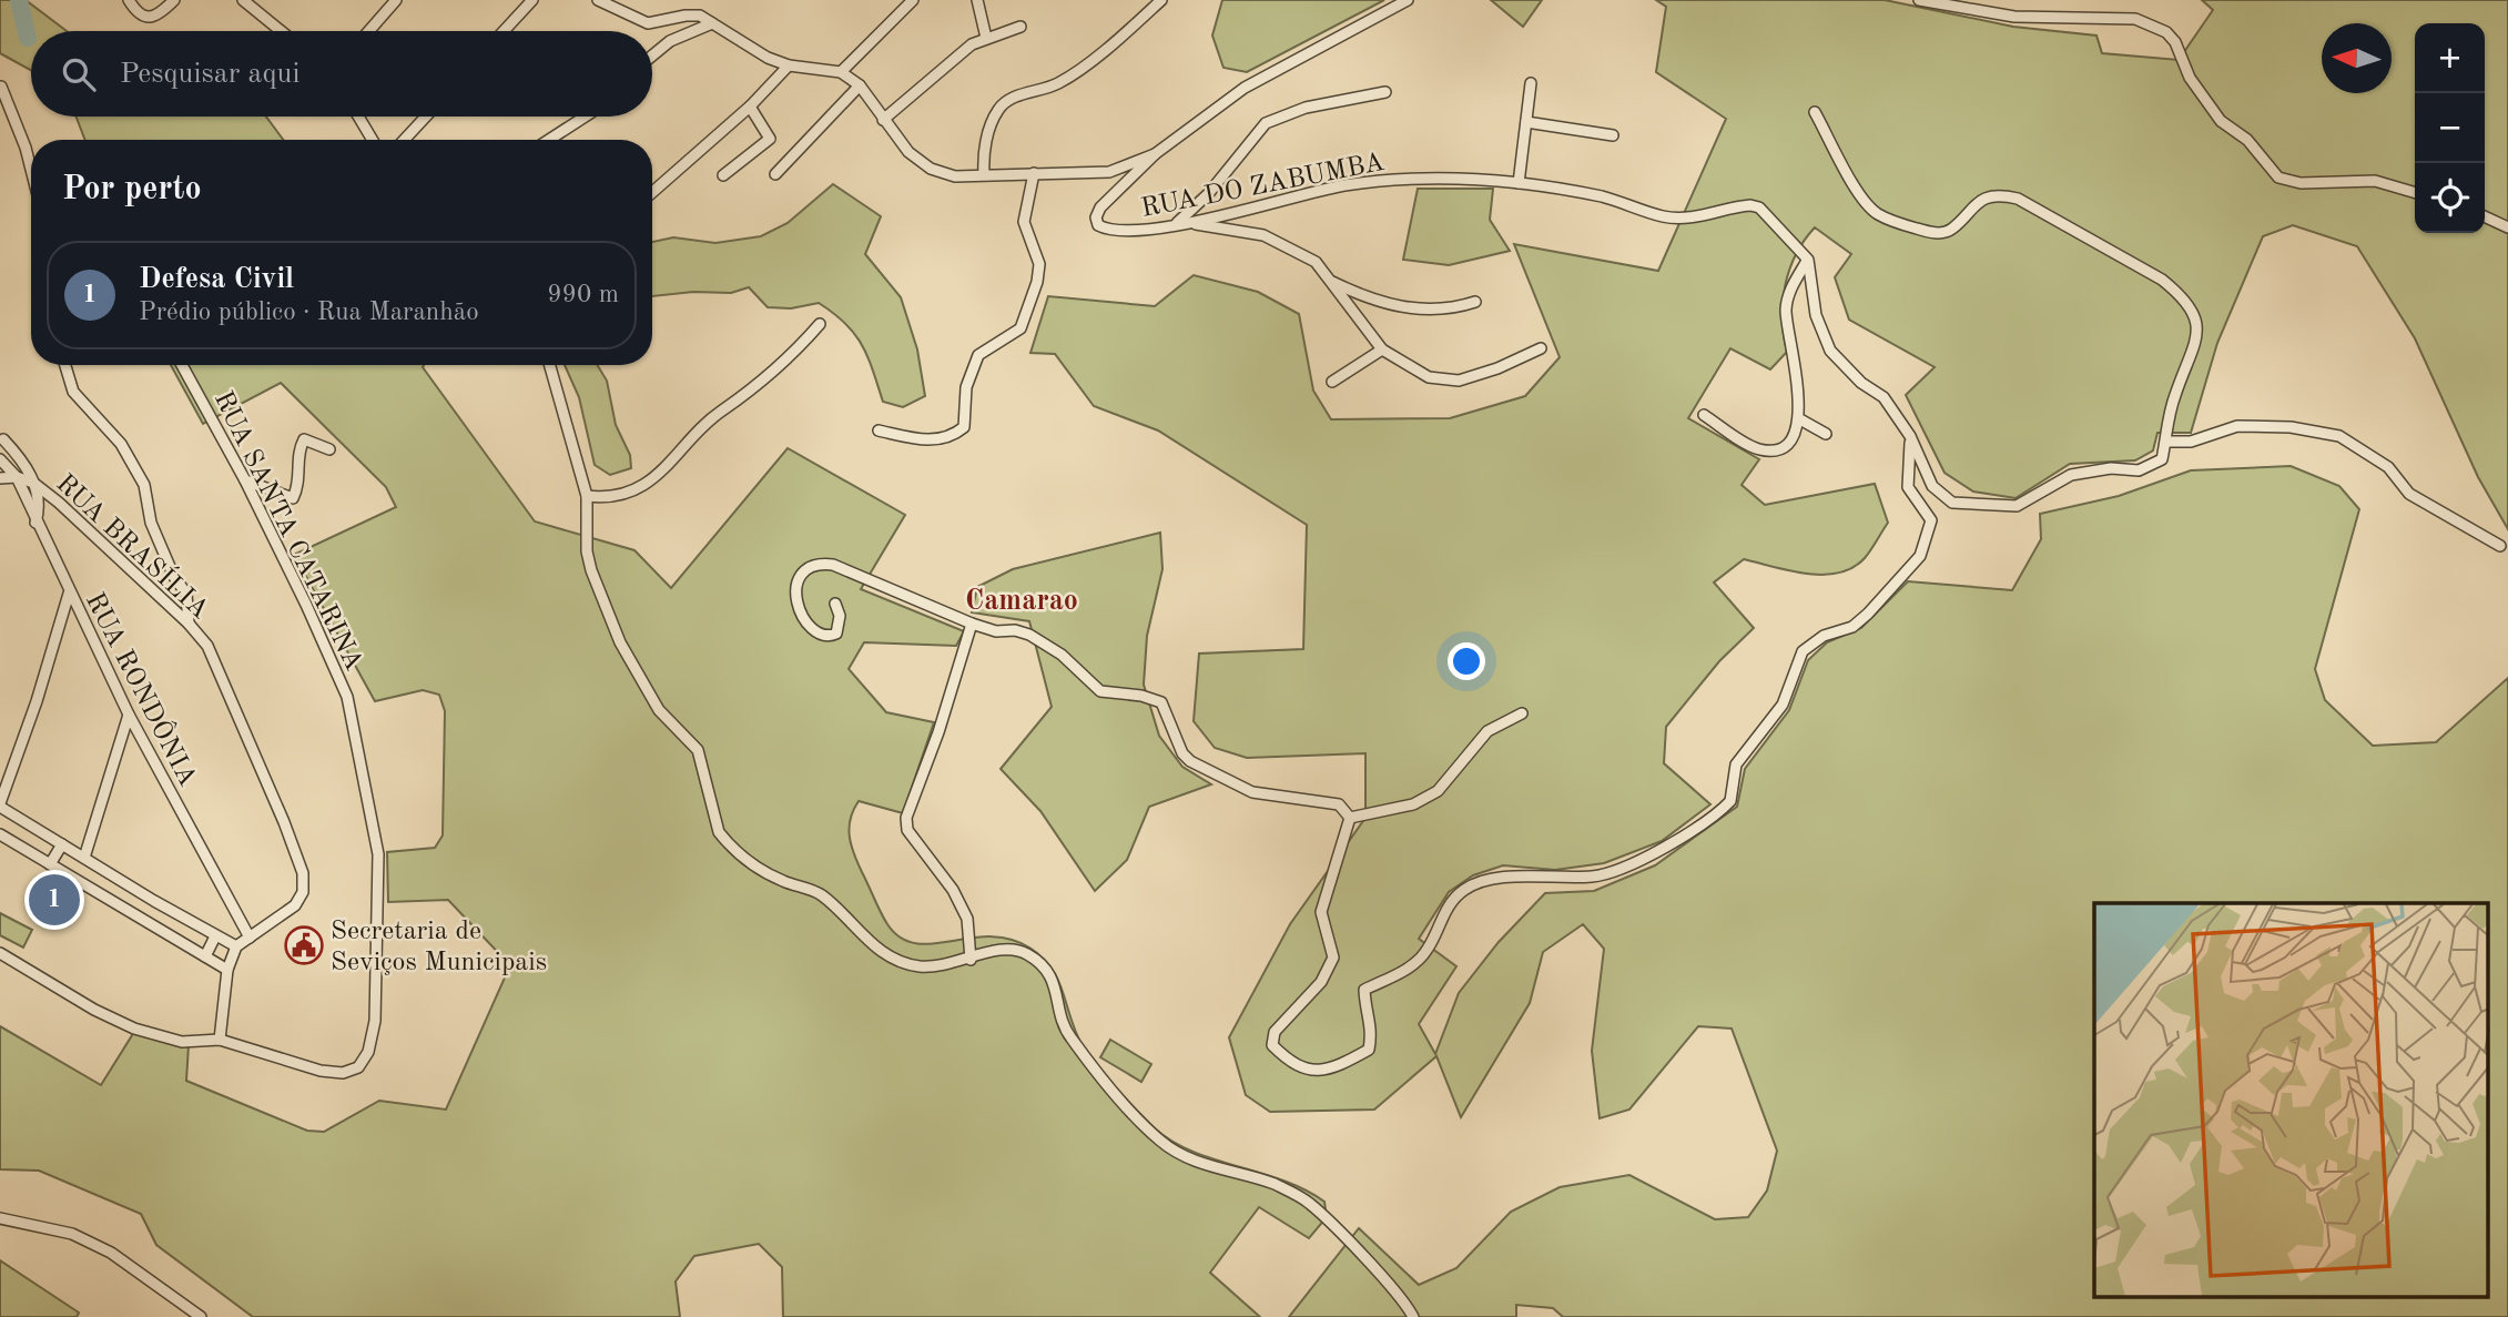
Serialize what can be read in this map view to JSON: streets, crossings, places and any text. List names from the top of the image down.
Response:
{
  "streets": {
    "street": [
      "RUA DO ZABUMBA",
      "RUA SANTA CATARINA",
      "RUA BRASÍLIA",
      "RUA RONDÔNIA"
    ]
  },
  "crossings": [
    ["RUA BRASÍLIA", "RUA RONDÔNIA"]
  ],
  "districts": ["Camarao"],
  "places": {
    "public building": ["Secretaria de Seviços Municipais"]
  },
  "north": "left",
  "page": {
    "map_buttons": ["+", "−"],
    "search": "Pesquisar aqui",
    "heading": "Por perto",
    "list": [
      {
        "mark": "1",
        "name": "Defesa Civil",
        "note": "Prédio público · Rua Maranhão",
        "value": "990 m"
      }
    ],
    "pins": "1"
  }
}
